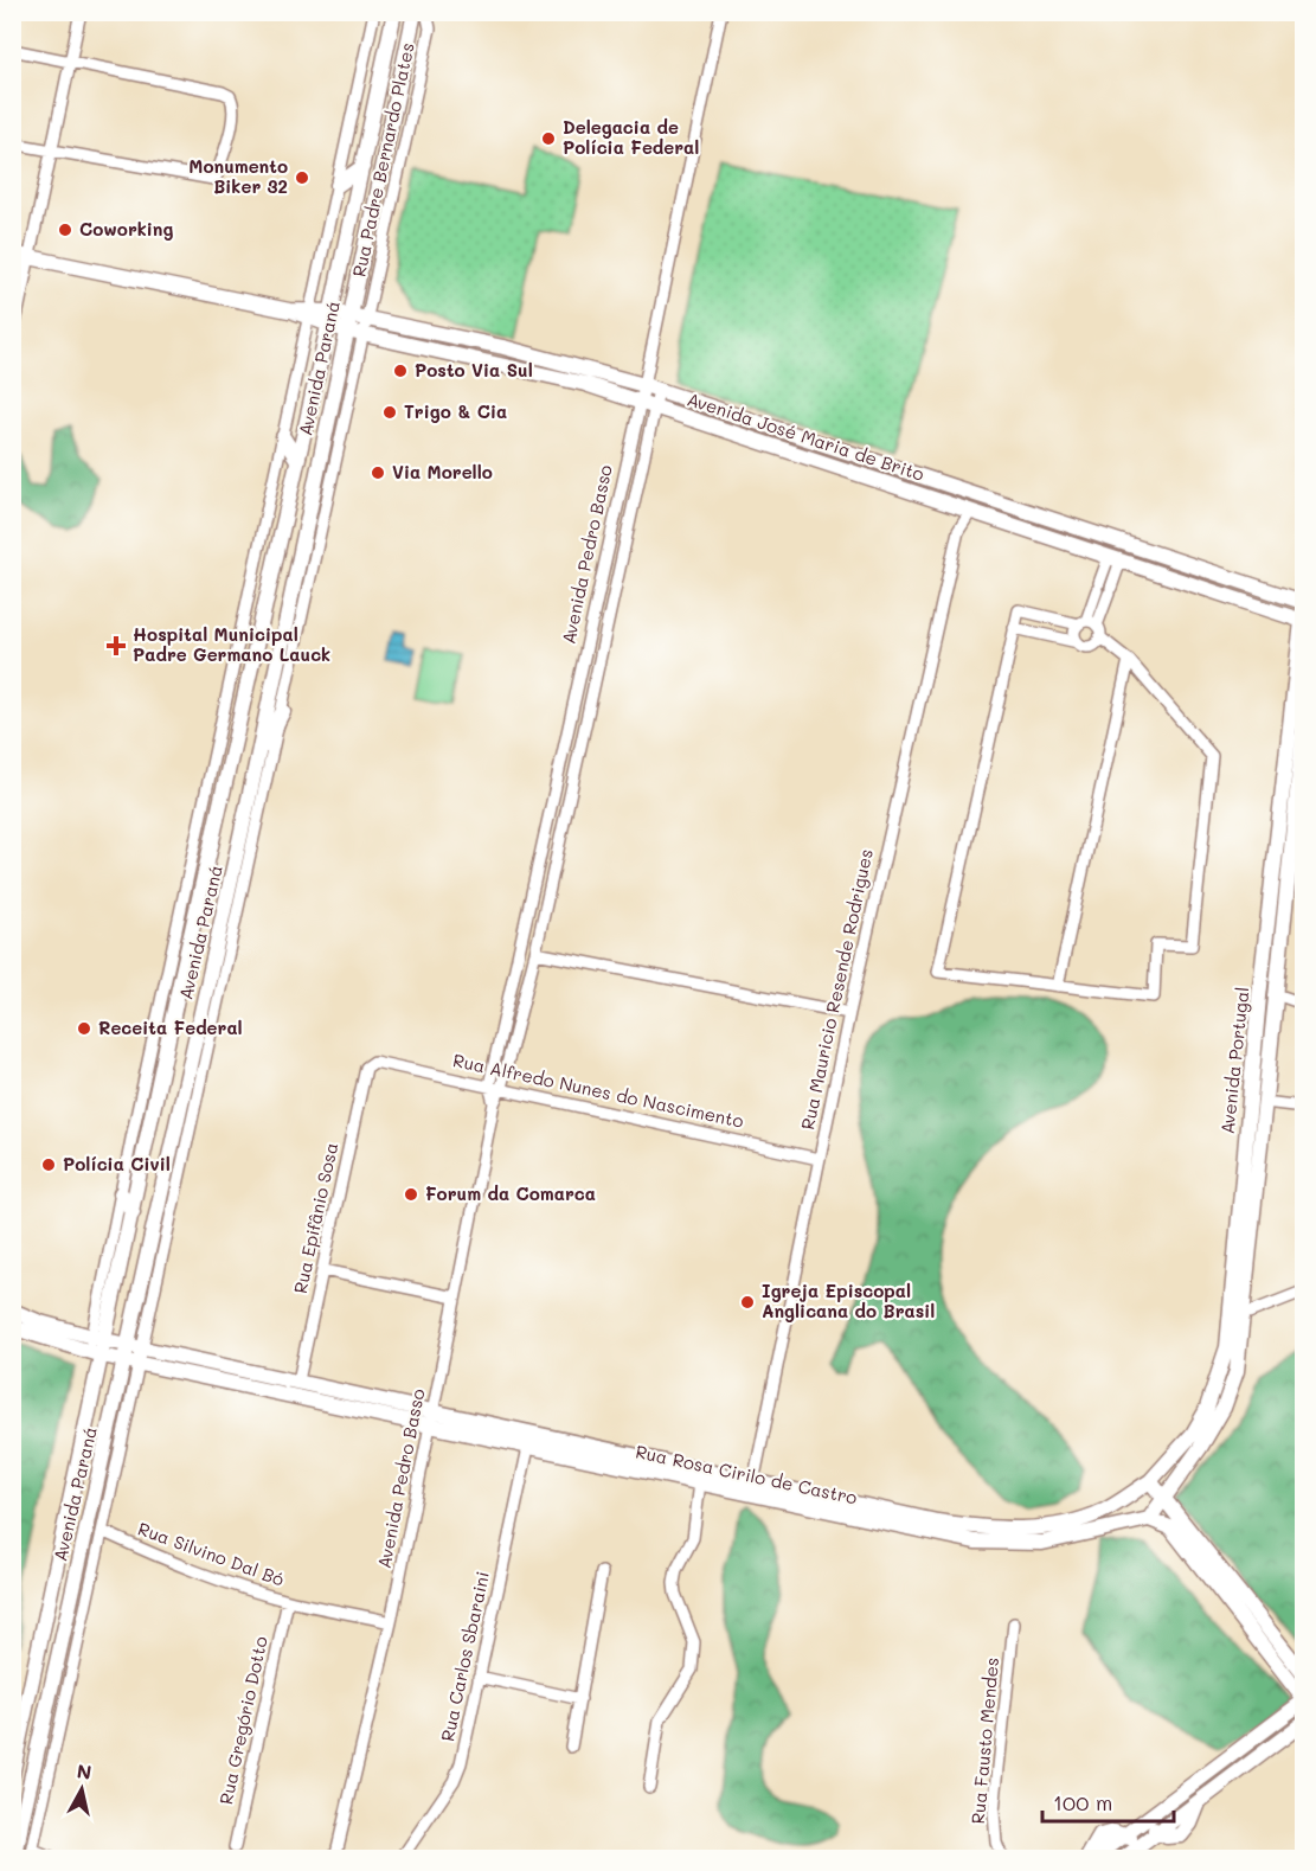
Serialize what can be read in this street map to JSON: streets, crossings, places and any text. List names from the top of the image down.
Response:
{
  "streets": {
    "main road": [
      "Avenida Paraná",
      "Avenida José Maria de Brito",
      "Avenida Portugal",
      "Rua Rosa Cirilo de Castro"
    ],
    "street": [
      "Rua Padre Bernardo Plates",
      "Avenida Pedro Basso",
      "Rua Mauricio Resende Rodrigues",
      "Rua Alfredo Nunes do Nascimento",
      "Rua Epifânio Sosa",
      "Rua Silvino Dal Bó",
      "Rua Carlos Sbaraini",
      "Rua Gregório Dotto",
      "Rua Fausto Mendes"
    ]
  },
  "crossings": [
    ["Rua Padre Bernardo Plates", "Avenida José Maria de Brito"],
    ["Rua Padre Bernardo Plates", "Rua Silvino Dal Bó"],
    ["Avenida Paraná", "Avenida José Maria de Brito"],
    ["Avenida José Maria de Brito", "Avenida Pedro Basso"],
    ["Avenida José Maria de Brito", "Rua Mauricio Resende Rodrigues"],
    ["Avenida José Maria de Brito", "Avenida Portugal"],
    ["Avenida Pedro Basso", "Rua Alfredo Nunes do Nascimento"],
    ["Avenida Pedro Basso", "Rua Silvino Dal Bó"],
    ["Rua Mauricio Resende Rodrigues", "Rua Alfredo Nunes do Nascimento"],
    ["Rua Mauricio Resende Rodrigues", "Rua Rosa Cirilo de Castro"],
    ["Rua Alfredo Nunes do Nascimento", "Rua Epifânio Sosa"],
    ["Rua Silvino Dal Bó", "Rua Gregório Dotto"]
  ],
  "places": {
    "other": [
      "Delegacia de Polícia Federal",
      "Monumento Biker 32",
      "Coworking",
      "Posto Via Sul",
      "Trigo & Cia",
      "Via Morello",
      "Receita Federal",
      "Polícia Civil",
      "Forum da Comarca",
      "Igreja Episcopal Anglicana do Brasil"
    ],
    "health": ["Hospital Municipal Padre Germano Lauck"]
  },
  "scale_bar": "100 m",
  "north": "top"
}
